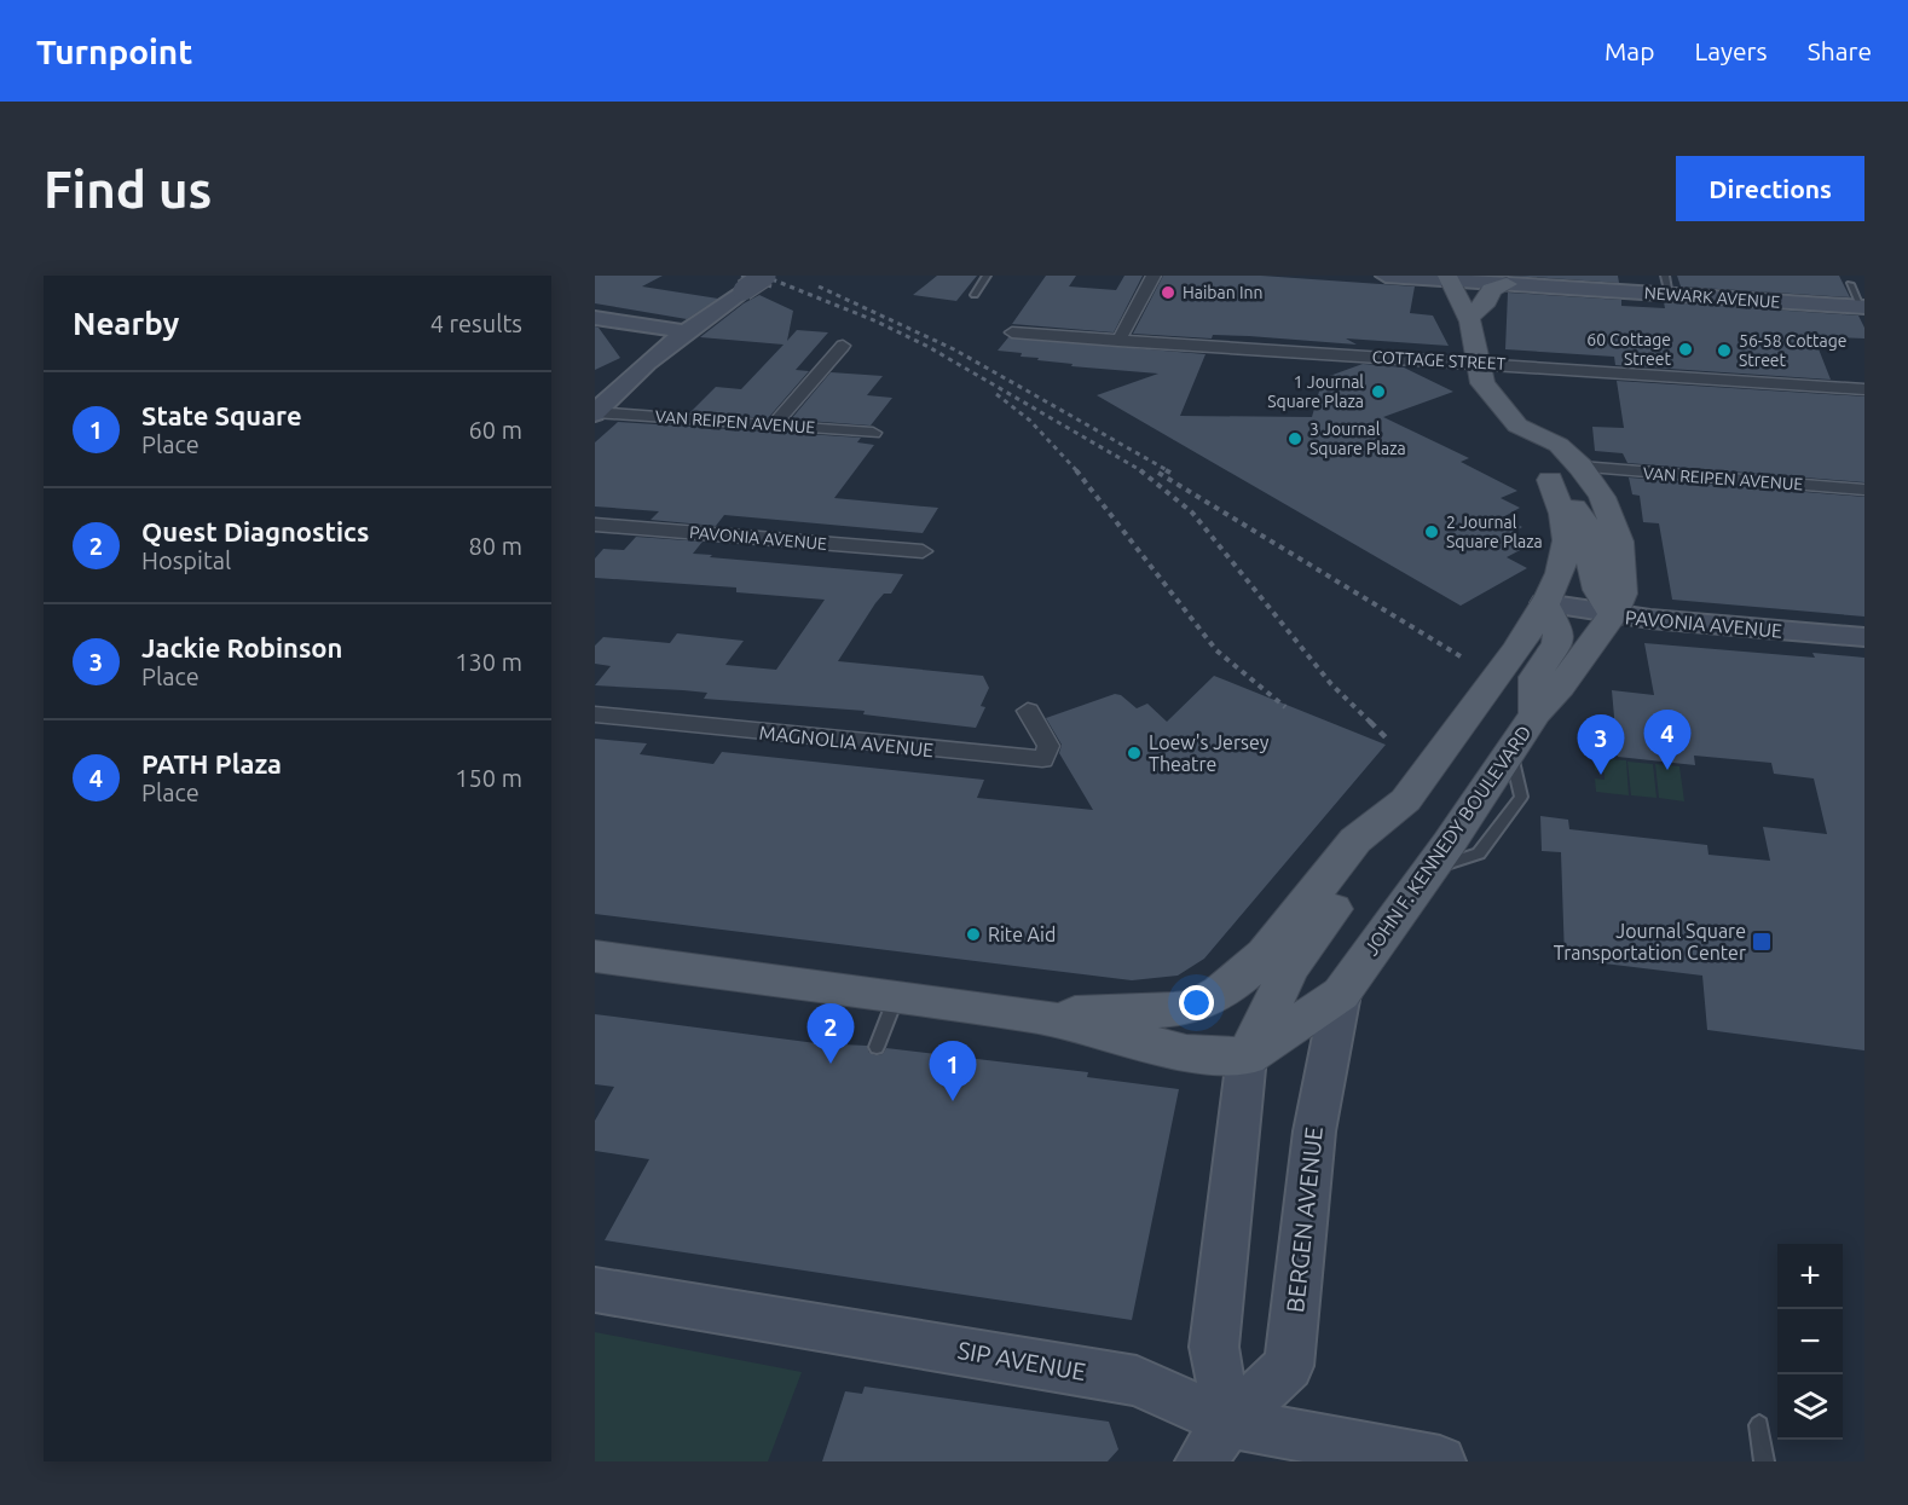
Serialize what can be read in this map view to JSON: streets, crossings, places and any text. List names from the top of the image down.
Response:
{
  "streets": {
    "main road": ["JOHN F. KENNEDY BOULEVARD"],
    "street": [
      "NEWARK AVENUE",
      "COTTAGE STREET",
      "VAN REIPEN AVENUE",
      "PAVONIA AVENUE",
      "MAGNOLIA AVENUE",
      "BERGEN AVENUE",
      "SIP AVENUE"
    ]
  },
  "crossings": [
    ["NEWARK AVENUE", "JOHN F. KENNEDY BOULEVARD"],
    ["COTTAGE STREET", "JOHN F. KENNEDY BOULEVARD"],
    ["VAN REIPEN AVENUE", "JOHN F. KENNEDY BOULEVARD"],
    ["PAVONIA AVENUE", "JOHN F. KENNEDY BOULEVARD"],
    ["JOHN F. KENNEDY BOULEVARD", "BERGEN AVENUE"],
    ["BERGEN AVENUE", "SIP AVENUE"]
  ],
  "places": {
    "other": [
      "Haiban Inn",
      "60 Cottage Street",
      "56-58 Cottage Street",
      "1 Journal Square Plaza",
      "3 Journal Square Plaza",
      "2 Journal Square Plaza",
      "Loew's Jersey Theatre",
      "Rite Aid"
    ],
    "transit": ["Journal Square Transportation Center"]
  },
  "page": {
    "header": "Turnpoint",
    "nav": ["Map", "Layers", "Share"],
    "buttons": "Directions",
    "title": "Find us",
    "heading": ["Nearby", "4 results"],
    "list": [
      {
        "mark": "1",
        "name": "State Square",
        "note": "Place",
        "value": "60 m"
      },
      {
        "mark": "2",
        "name": "Quest Diagnostics",
        "note": "Hospital",
        "value": "80 m"
      },
      {
        "mark": "3",
        "name": "Jackie Robinson",
        "note": "Place",
        "value": "130 m"
      },
      {
        "mark": "4",
        "name": "PATH Plaza",
        "note": "Place",
        "value": "150 m"
      }
    ],
    "pins": [
      "4",
      "3",
      "2",
      "1"
    ],
    "map_buttons": ["+", "−"]
  }
}
